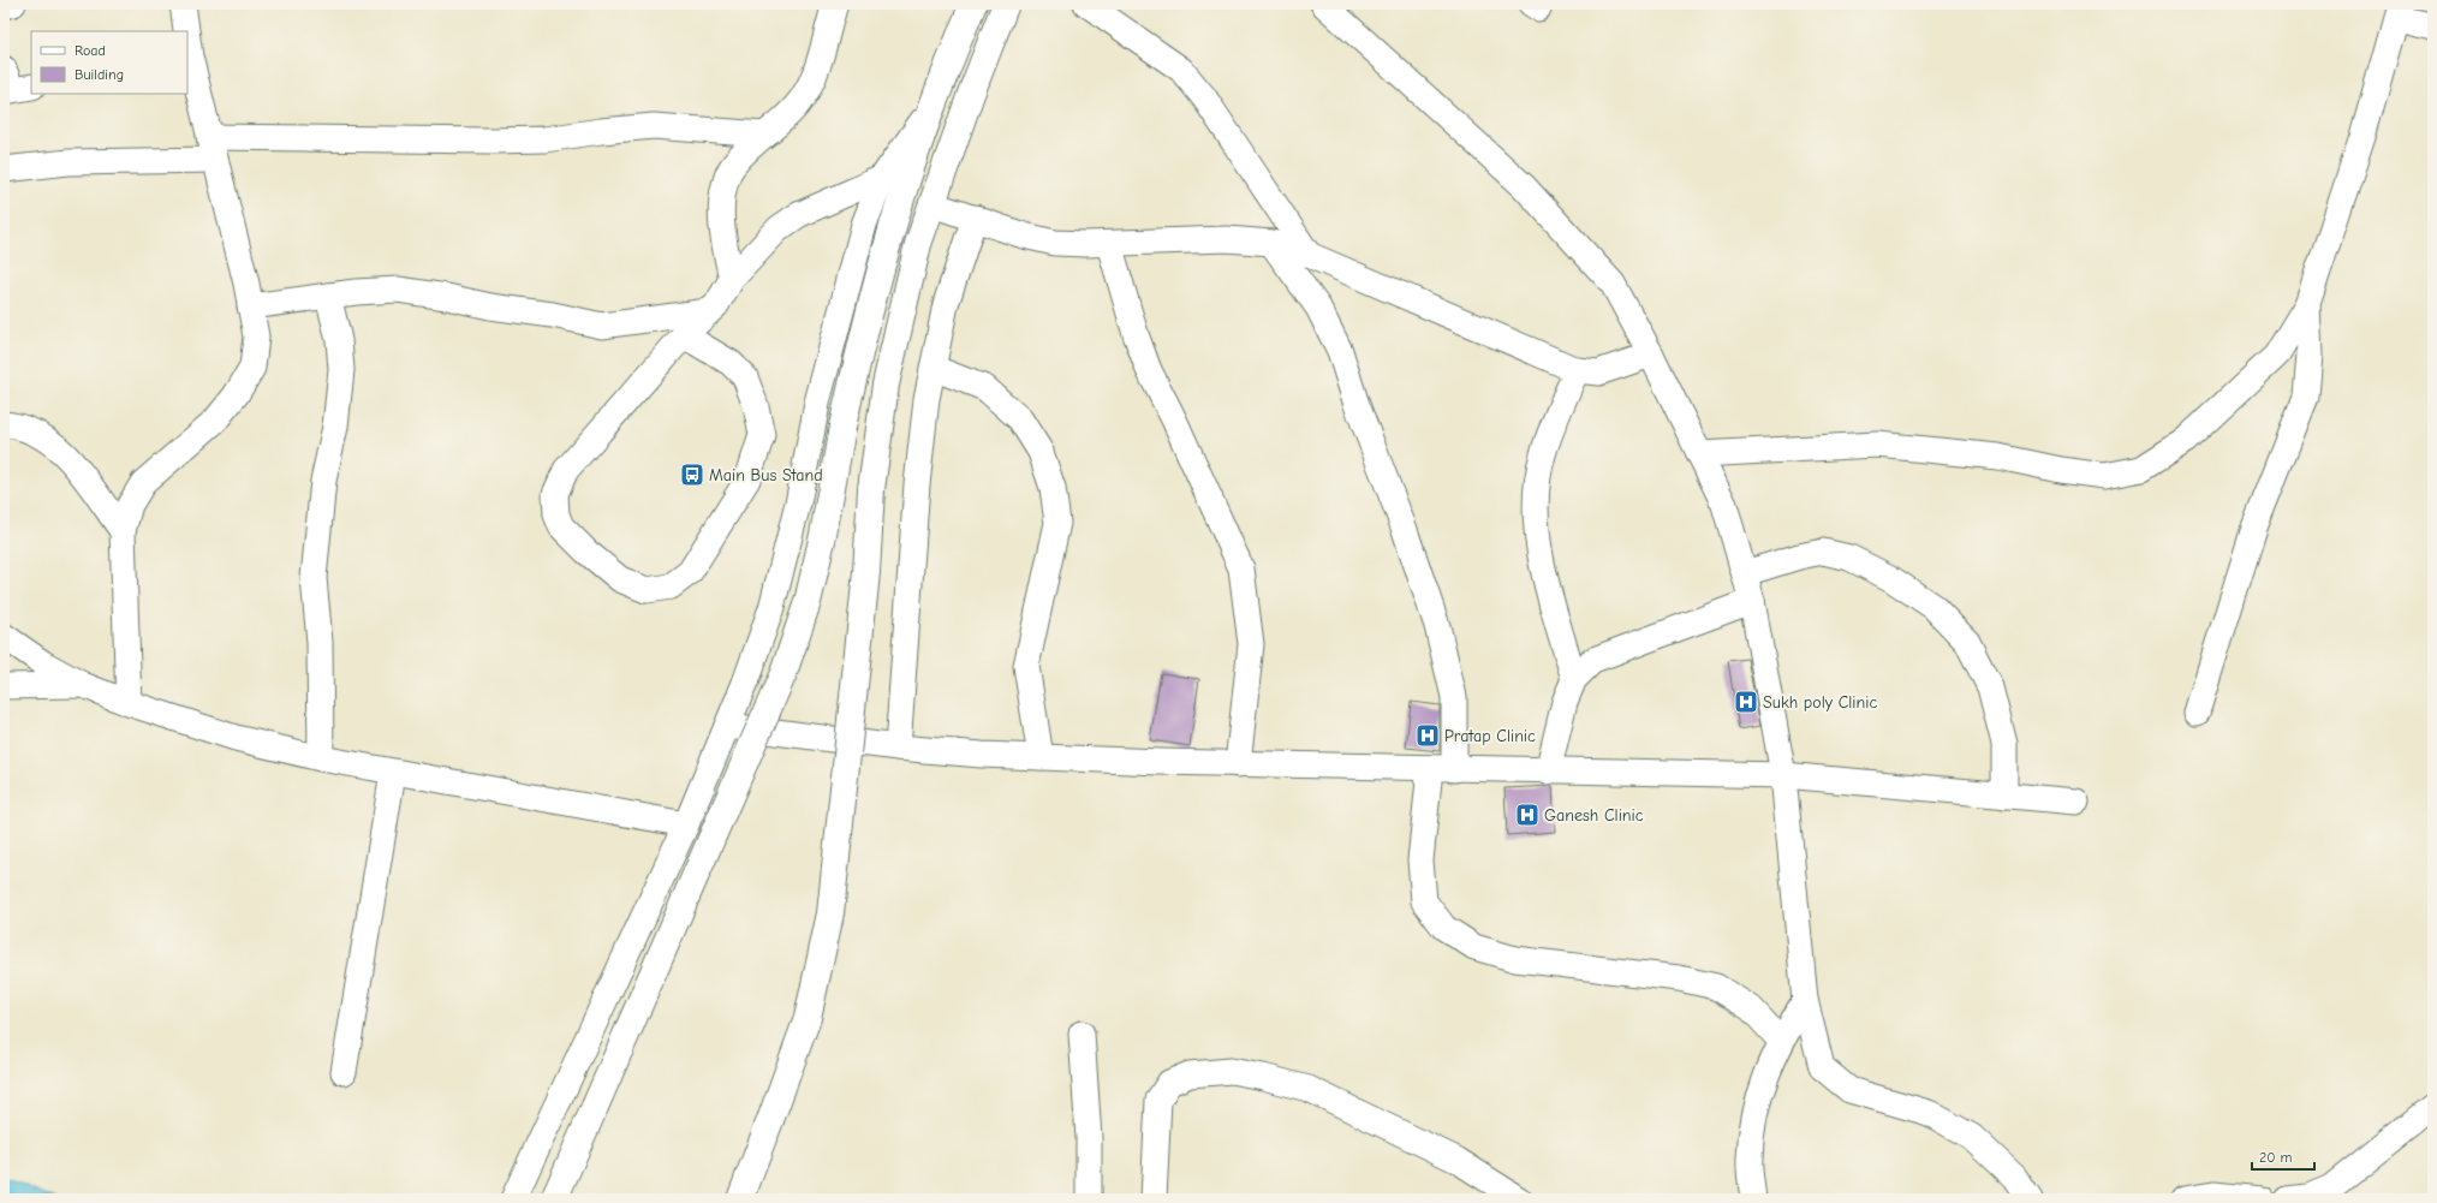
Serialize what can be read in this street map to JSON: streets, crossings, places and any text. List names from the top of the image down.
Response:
{
  "places": {
    "bus stop": ["Main Bus Stand"],
    "hospital": ["Sukh poly Clinic", "Pratap Clinic", "Ganesh Clinic"]
  },
  "legend": ["Road", "Building"],
  "scale_bar": "20 m"
}
